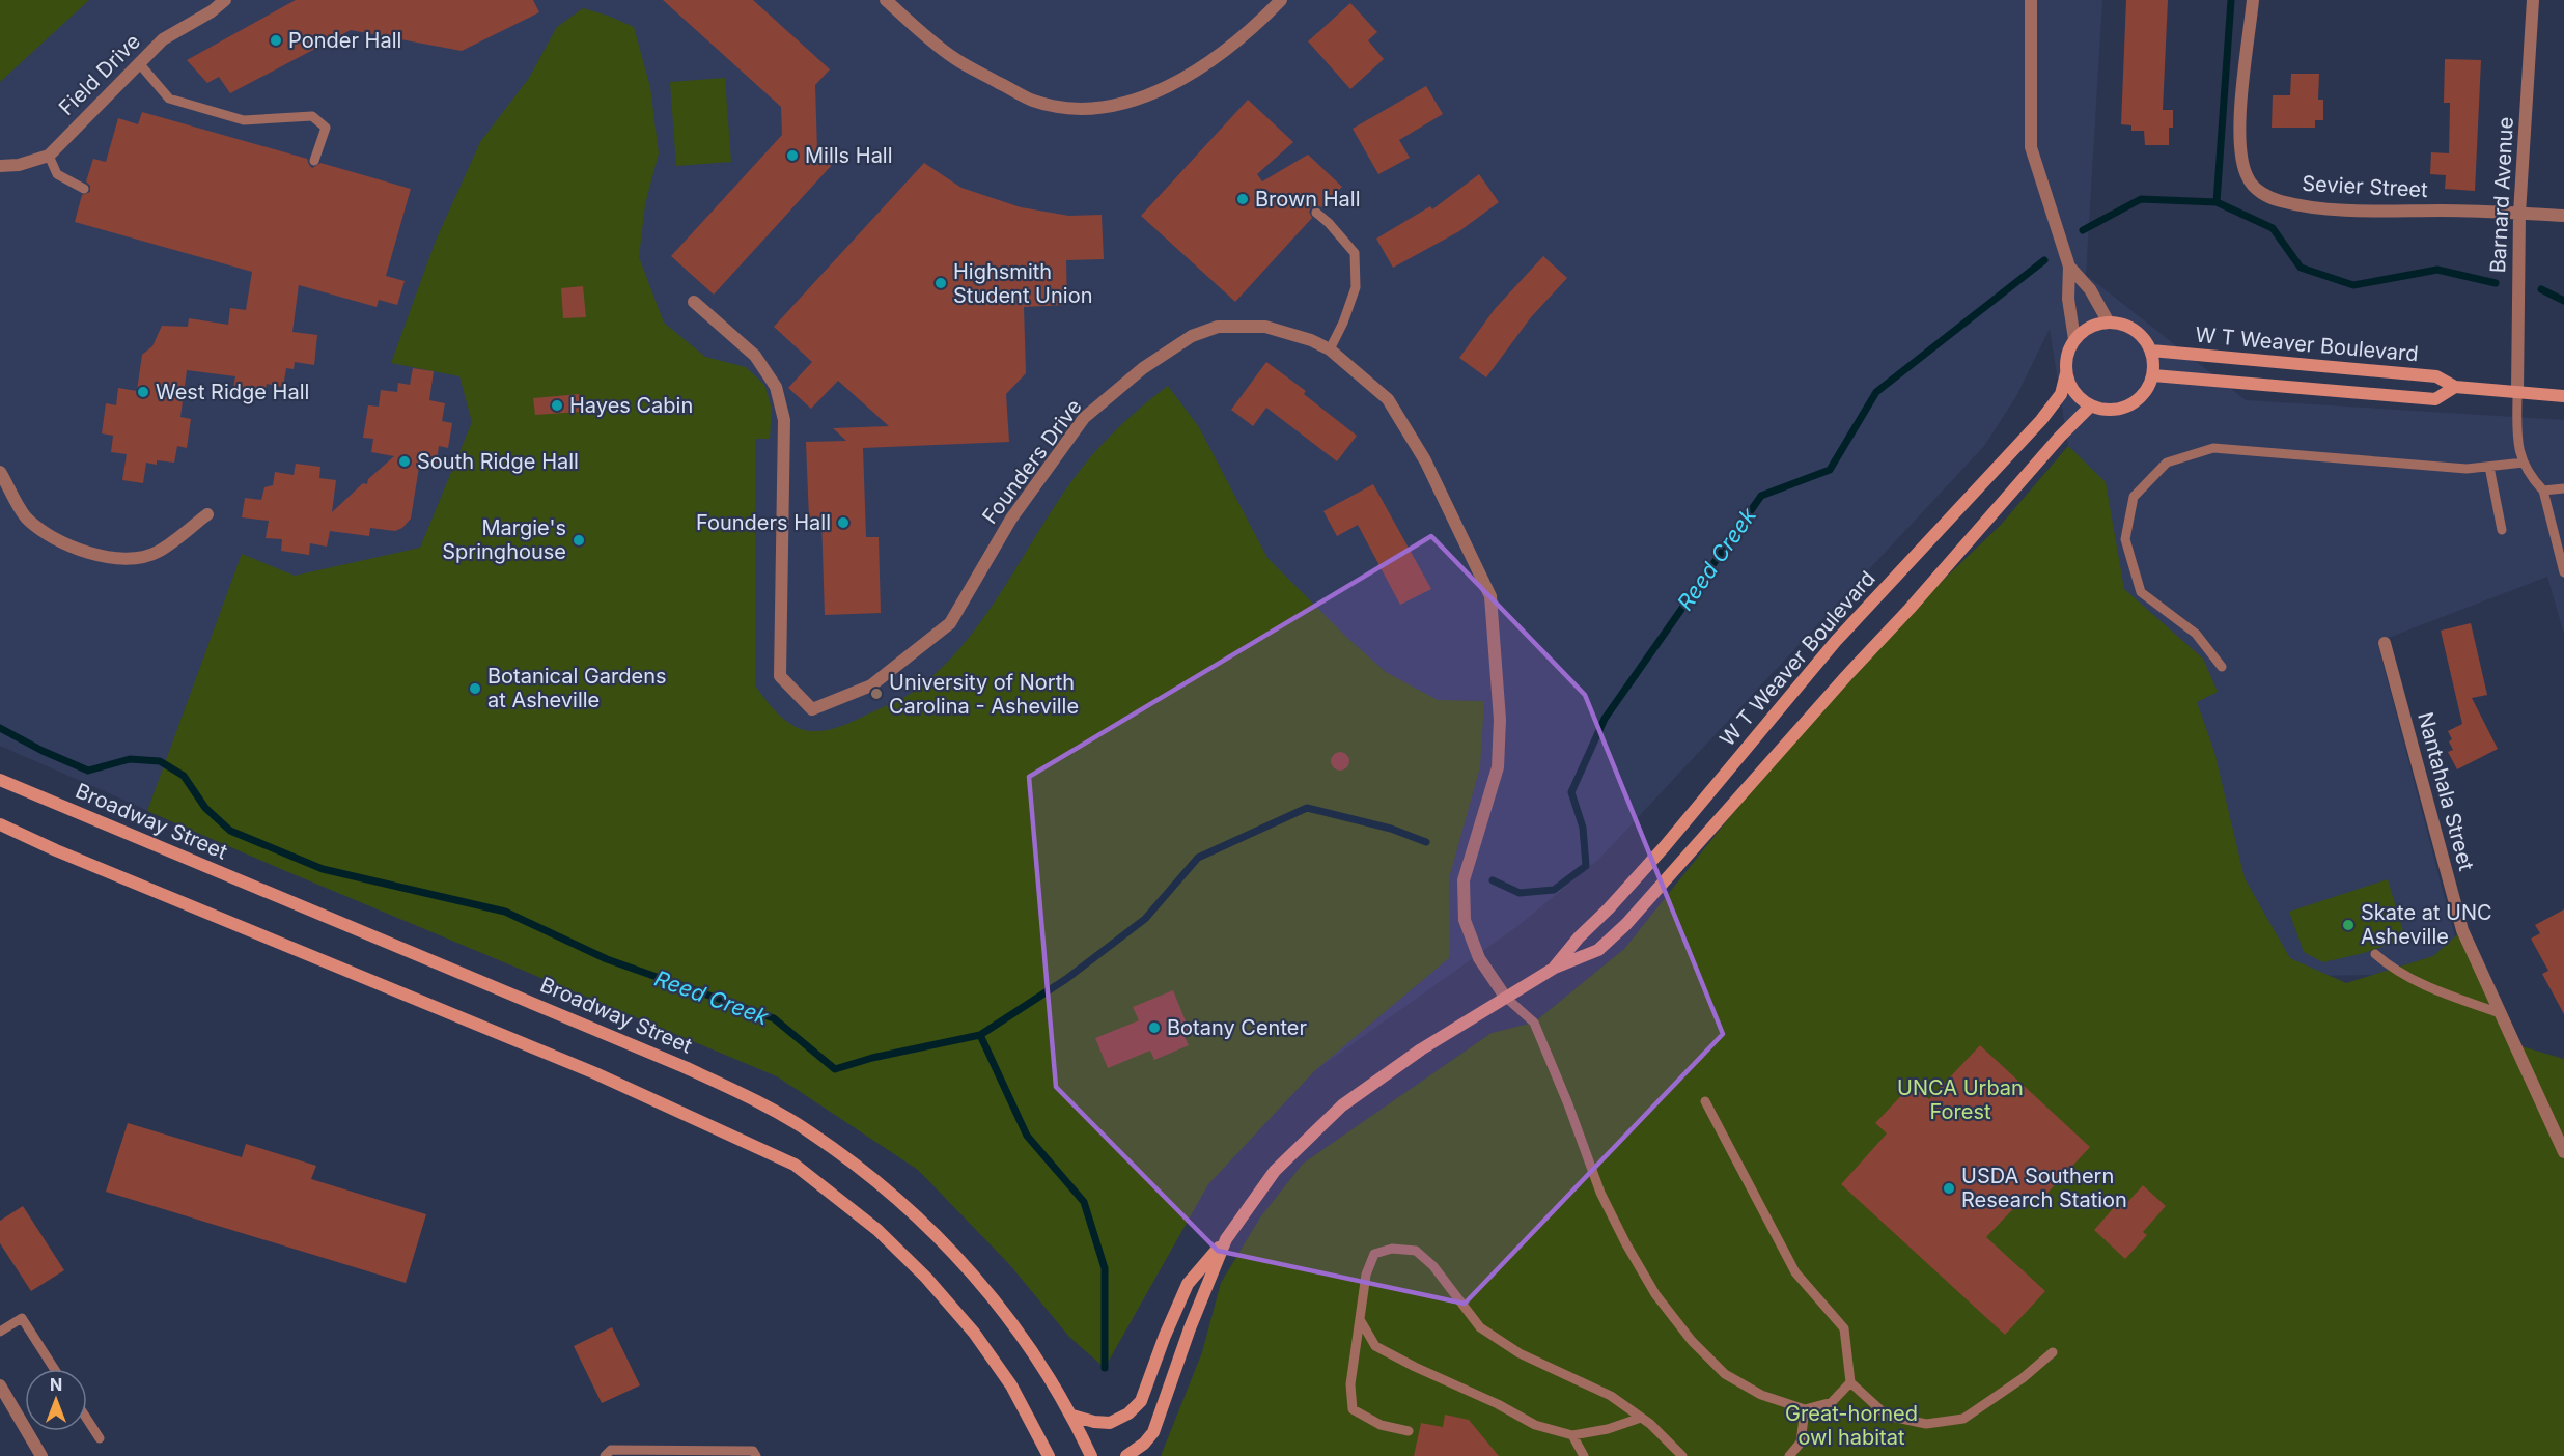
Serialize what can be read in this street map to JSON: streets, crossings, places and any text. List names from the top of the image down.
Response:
{
  "streets": {
    "main road": ["W T Weaver Boulevard", "Broadway Street"],
    "street": [
      "Field Drive",
      "Sevier Street",
      "Barnard Avenue",
      "Founders Drive",
      "Nantahala Street"
    ]
  },
  "crossings": [
    ["Sevier Street", "Barnard Avenue"],
    ["Barnard Avenue", "W T Weaver Boulevard"],
    ["W T Weaver Boulevard", "Founders Drive"],
    ["W T Weaver Boulevard", "Broadway Street"]
  ],
  "water": ["Reed Creek"],
  "parks": ["UNCA Urban Forest", "Great-horned owl habitat"],
  "places": [
    "Ponder Hall",
    "Mills Hall",
    "Brown Hall",
    "Highsmith Student Union",
    "West Ridge Hall",
    "Hayes Cabin",
    "South Ridge Hall",
    "Founders Hall",
    "Margie's Springhouse",
    "Botanical Gardens at Asheville",
    "University of North Carolina - Asheville",
    "Skate at UNC Asheville",
    "Botany Center",
    "USDA Southern Research Station"
  ],
  "north": "top"
}
